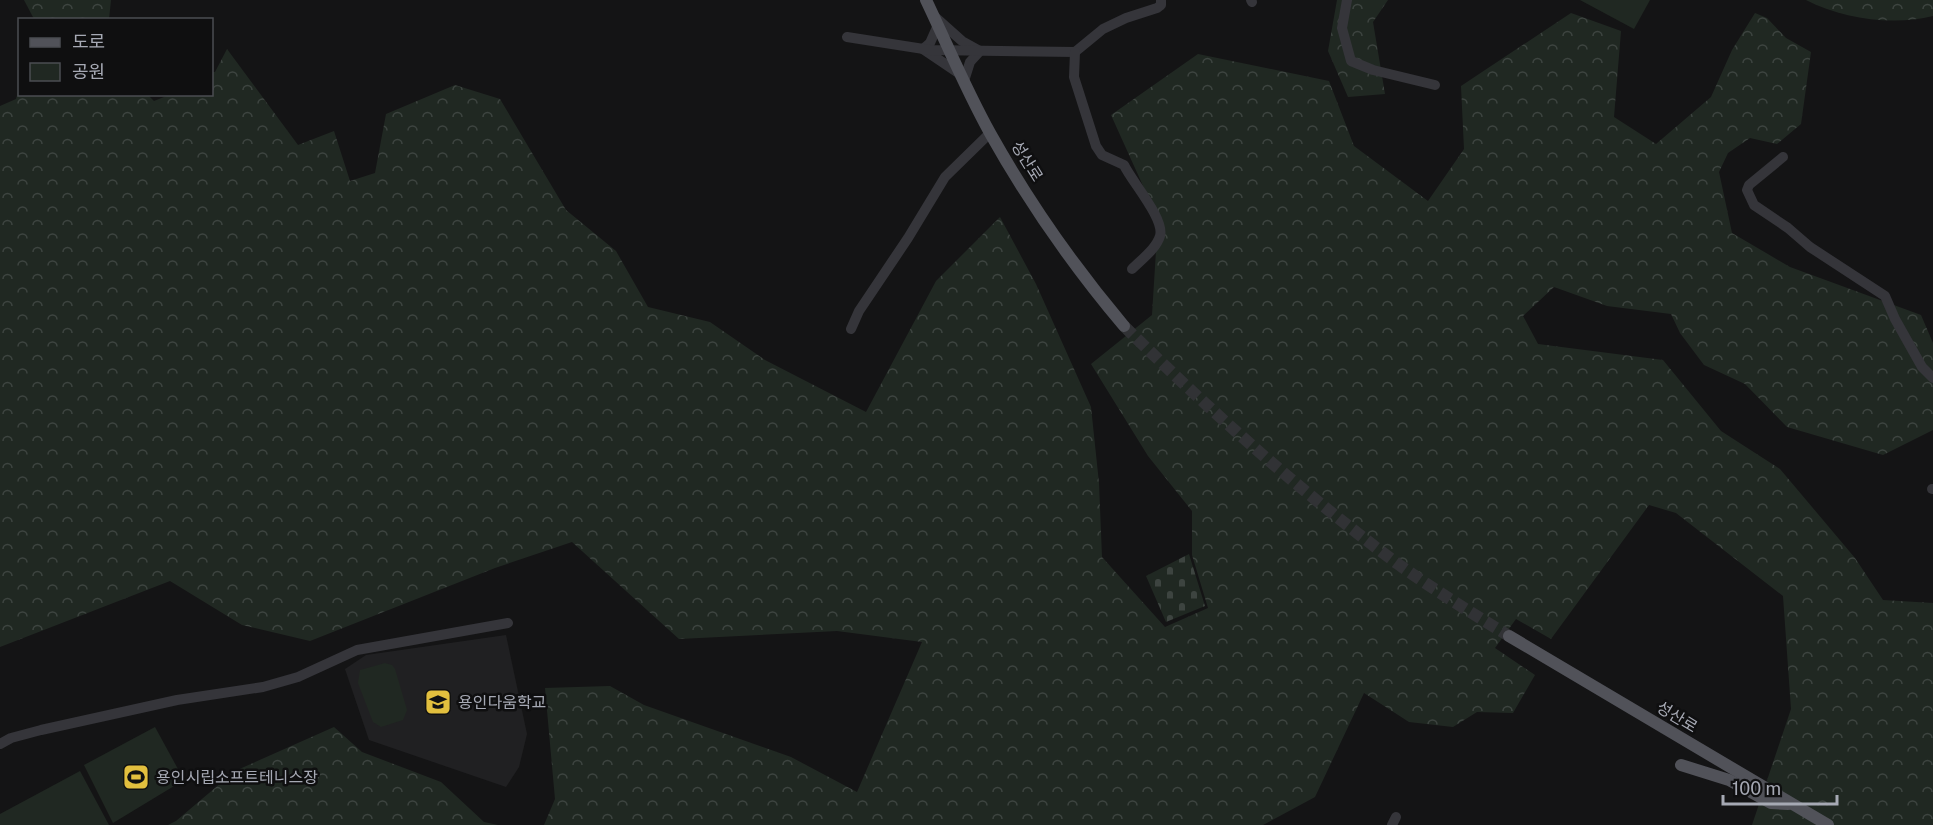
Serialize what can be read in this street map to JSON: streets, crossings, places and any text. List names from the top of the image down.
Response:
{
  "streets": {
    "main road": ["성산로"]
  },
  "places": {
    "school or university": ["용인다움학교"],
    "sports": ["용인시립소프트테니스장"]
  },
  "legend": ["도로", "공원"],
  "scale_bar": "100 m"
}
